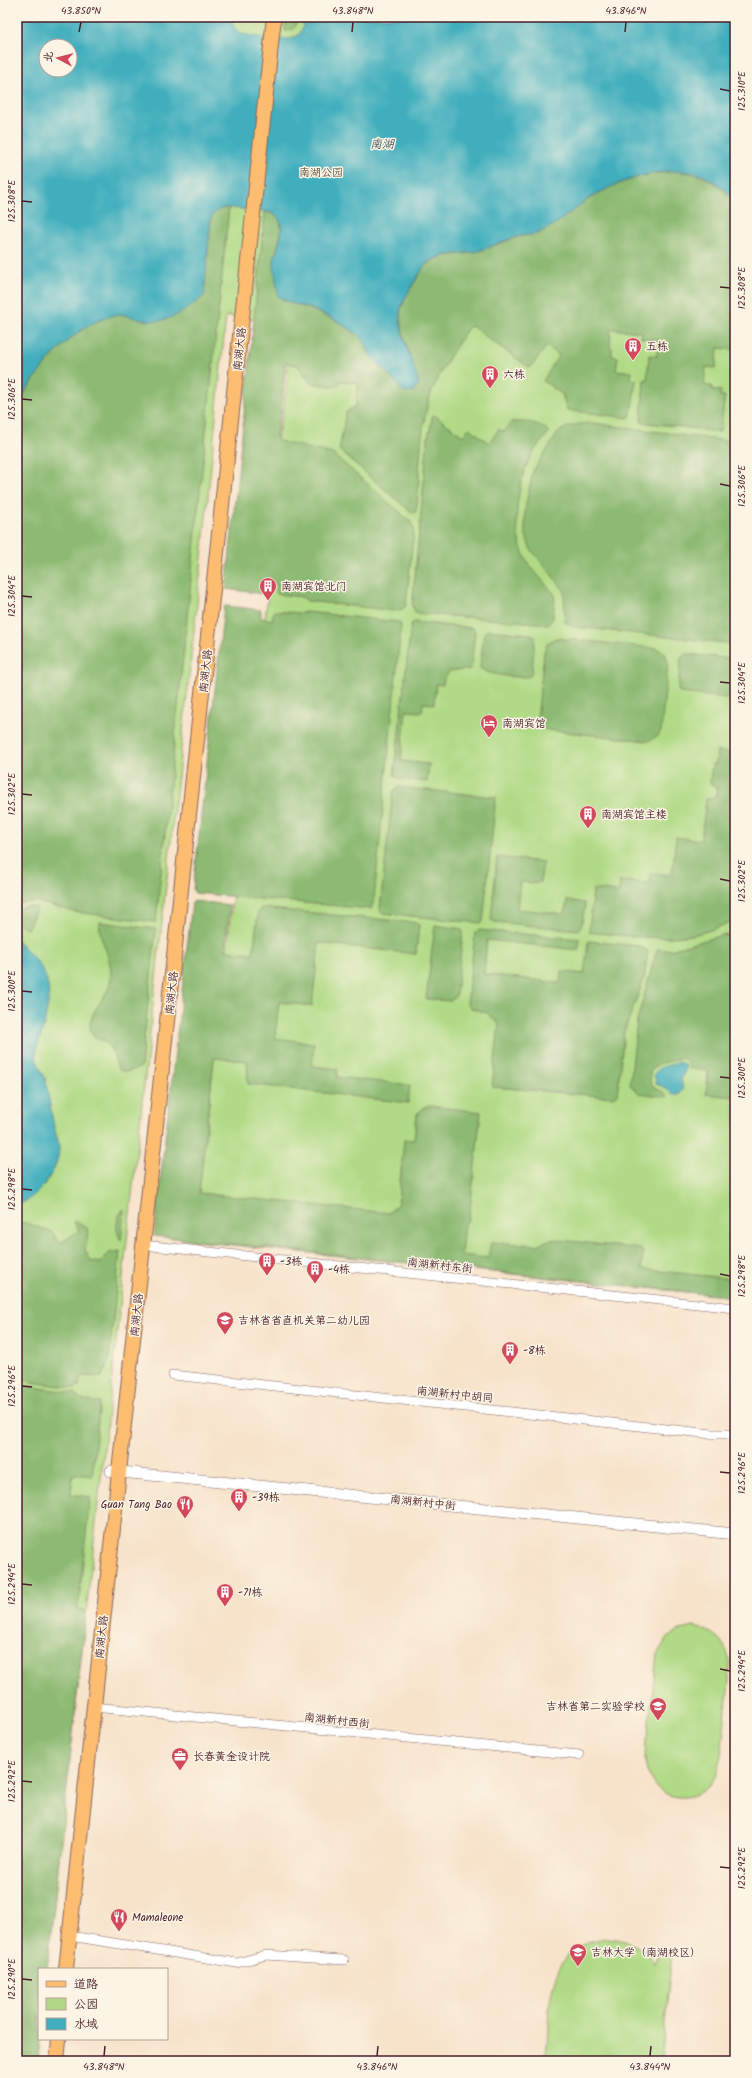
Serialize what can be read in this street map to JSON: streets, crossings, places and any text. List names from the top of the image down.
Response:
{
  "streets": {
    "main road": ["南湖大路"],
    "street": [
      "南湖新村东街",
      "南湖新村中胡同",
      "南湖新村中街",
      "南湖新村西街"
    ]
  },
  "crossings": [
    ["南湖大路", "南湖新村东街"],
    ["南湖大路", "南湖新村中街"],
    ["南湖大路", "南湖新村西街"]
  ],
  "water": ["南湖"],
  "parks": ["南湖公园"],
  "places": {
    "building": [
      "五栋",
      "六栋",
      "南湖宾馆北门",
      "南湖宾馆主楼",
      "-3栋",
      "-4栋",
      "-8栋",
      "-39栋",
      "-71栋"
    ],
    "hotel": ["南湖宾馆"],
    "school or university": ["吉林省省直机关第二幼儿园", "吉林省第二实验学校", "吉林大学（南湖校区）"],
    "restaurant": ["Guan Tang Bao", "Mamaleone"],
    "office": ["长春黄金设计院"]
  },
  "legend": ["道路", "公园", "水域"],
  "north": "left",
  "coordinates": [
    "43.850°N",
    "43.848°N",
    "43.846°N",
    "125.310°E",
    "125.308°E",
    "125.306°E",
    "125.304°E",
    "125.302°E",
    "125.300°E",
    "125.298°E",
    "125.296°E",
    "125.294°E",
    "125.292°E",
    "125.290°E",
    "43.844°N"
  ]
}
